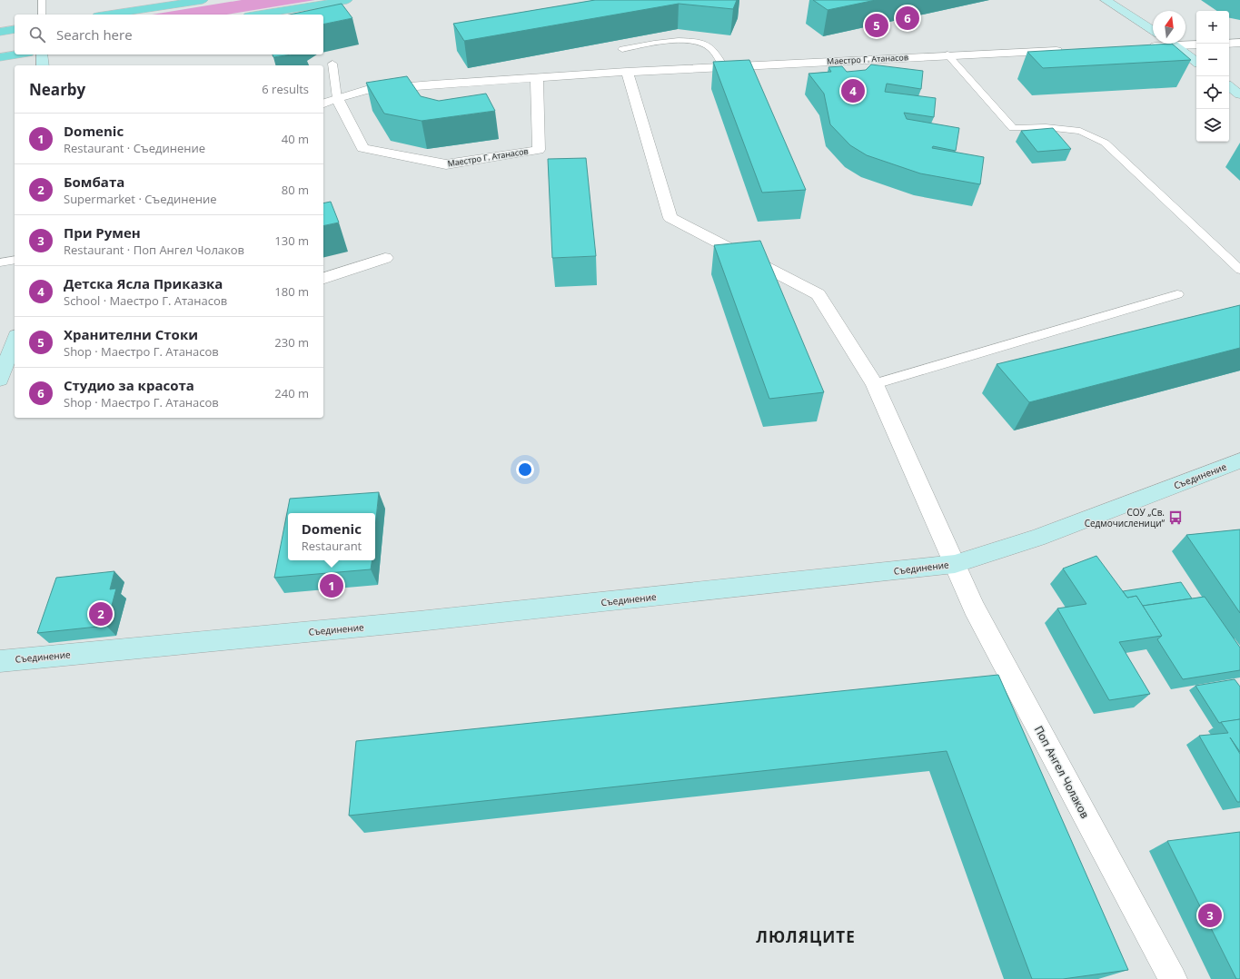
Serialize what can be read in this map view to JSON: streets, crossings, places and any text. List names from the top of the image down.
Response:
{
  "streets": {
    "street": ["Маестро Г. Атанасов", "Съединение", "Поп Ангел Чолаков"]
  },
  "crossings": [
    ["Маестро Г. Атанасов", "Поп Ангел Чолаков"],
    ["Съединение", "Поп Ангел Чолаков"]
  ],
  "districts": ["ЛЮЛЯЦИТЕ"],
  "places": {
    "bus stop": ["СОУ „Св. Седмочисленици“"]
  },
  "north": "top",
  "page": {
    "pins": [
      "6",
      "5",
      "4",
      "1",
      "2",
      "3"
    ],
    "map_buttons": ["+", "−"],
    "search": "Search here",
    "heading": ["Nearby", "6 results"],
    "list": [
      {
        "mark": "1",
        "name": "Domenic",
        "note": "Restaurant · Съединение",
        "value": "40 m"
      },
      {
        "mark": "2",
        "name": "Бомбата",
        "note": "Supermarket · Съединение",
        "value": "80 m"
      },
      {
        "mark": "3",
        "name": "При Румен",
        "note": "Restaurant · Поп Ангел Чолаков",
        "value": "130 m"
      },
      {
        "mark": "4",
        "name": "Детска Ясла Приказка",
        "note": "School · Маестро Г. Атанасов",
        "value": "180 m"
      },
      {
        "mark": "5",
        "name": "Хранителни Стоки",
        "note": "Shop · Маестро Г. Атанасов",
        "value": "230 m"
      },
      {
        "mark": "6",
        "name": "Студио за красота",
        "note": "Shop · Маестро Г. Атанасов",
        "value": "240 m"
      }
    ],
    "popup": ["Domenic", "Restaurant"]
  }
}
